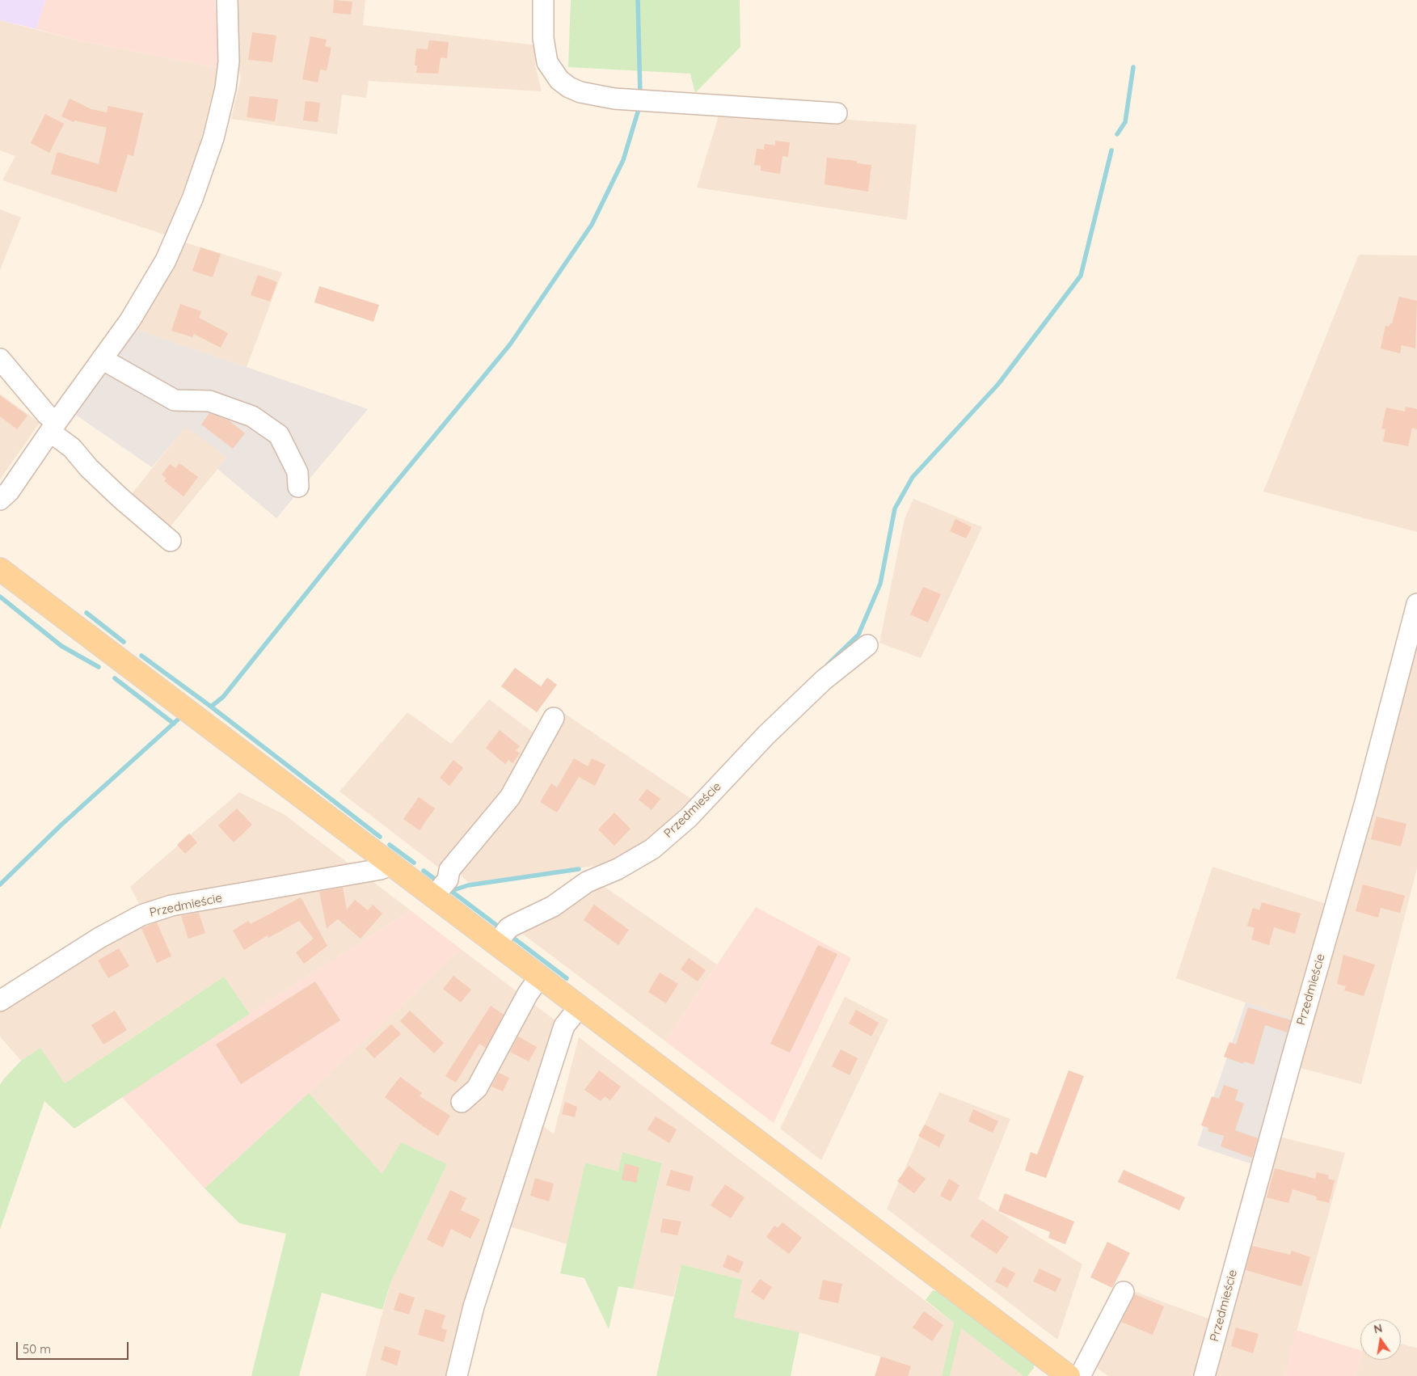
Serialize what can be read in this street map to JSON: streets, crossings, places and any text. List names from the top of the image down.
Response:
{
  "streets": {
    "street": ["Przedmieście"]
  },
  "scale_bar": "50 m",
  "north": "top"
}
